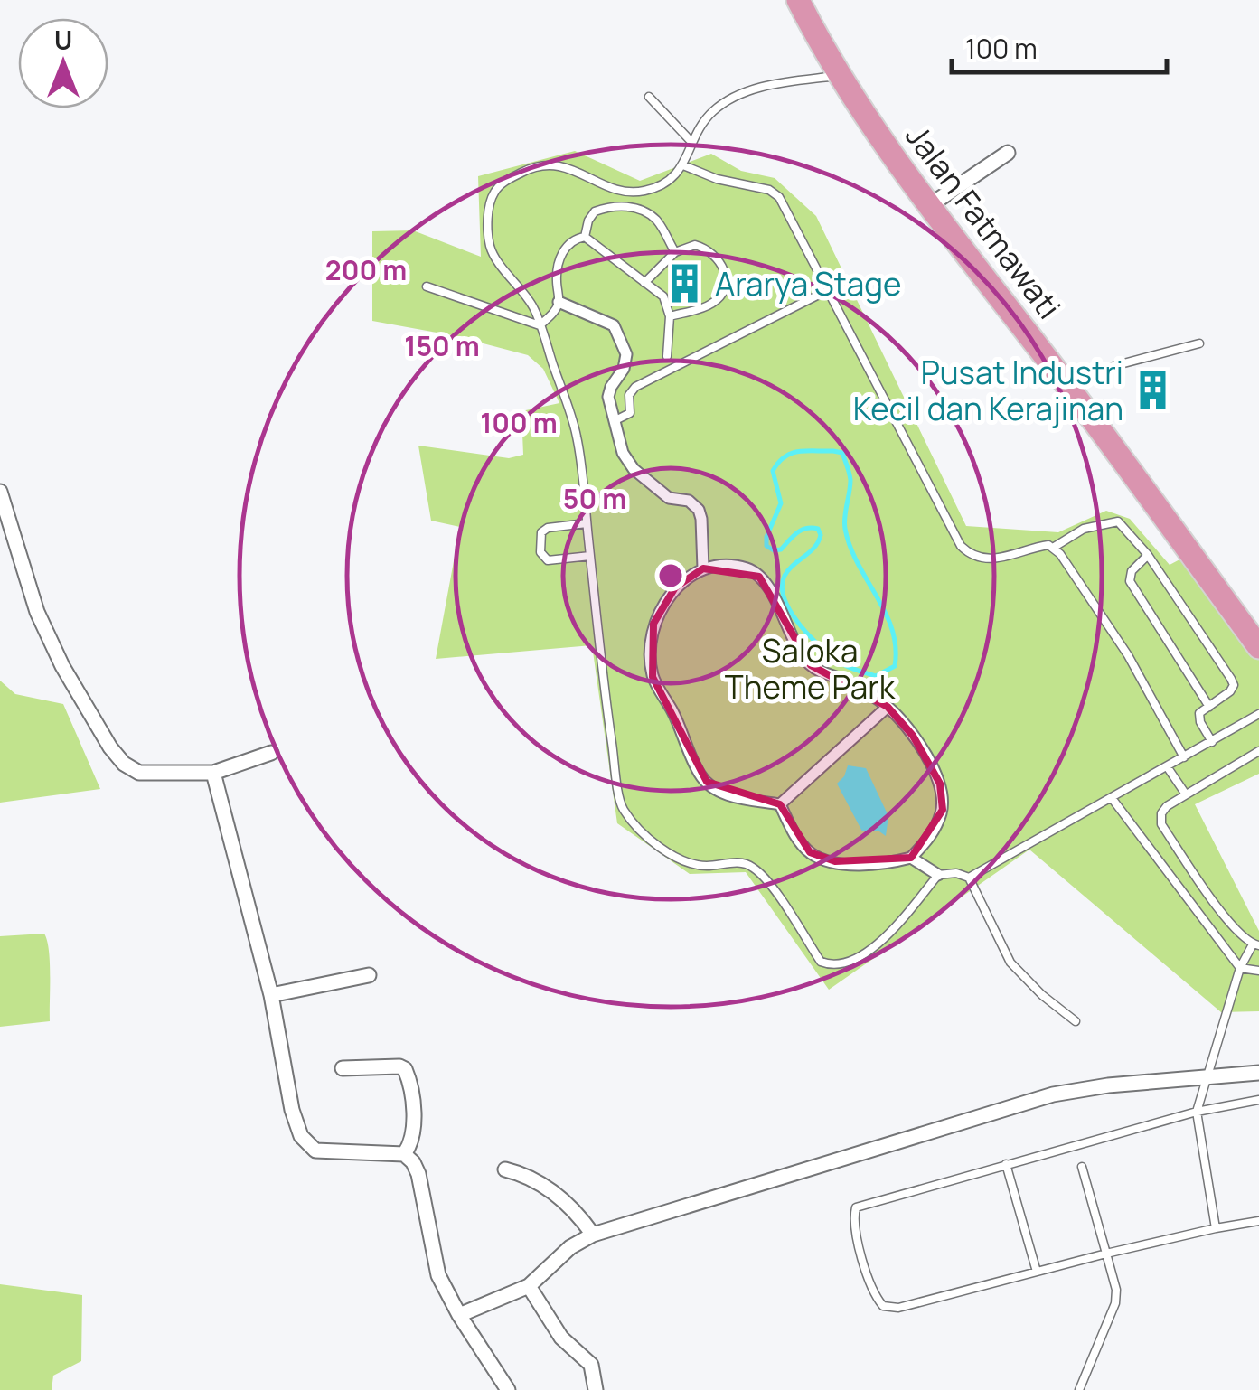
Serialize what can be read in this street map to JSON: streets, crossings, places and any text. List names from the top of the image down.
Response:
{
  "streets": {
    "highway": ["Jalan Fatmawati"]
  },
  "parks": ["Saloka Theme Park"],
  "places": {
    "building": ["Ararya Stage", "Pusat Industri Kecil dan Kerajinan"]
  },
  "scale_bar": "100 m",
  "north": "top",
  "rings": [
    "200 m",
    "150 m",
    "100 m",
    "50 m"
  ]
}
